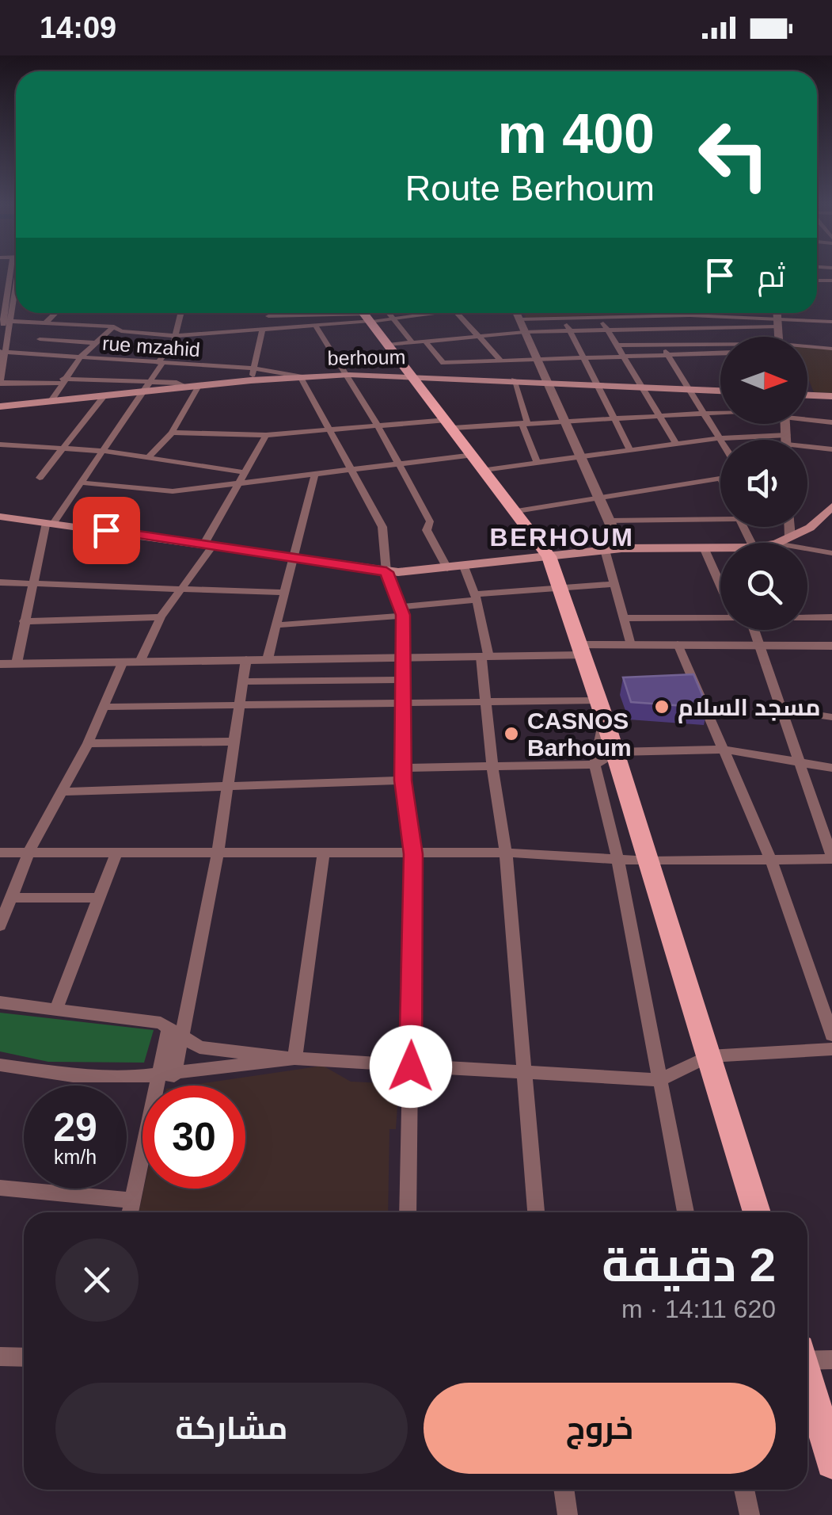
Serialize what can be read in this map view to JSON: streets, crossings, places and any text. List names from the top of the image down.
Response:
{
  "streets": {
    "main road": ["berhoum"],
    "street": ["rue mzahid"]
  },
  "crossings": [
    ["rue mzahid", "berhoum"]
  ],
  "districts": ["BERHOUM"],
  "places": ["مسجد السلام", "CASNOS Barhoum"],
  "north": "right",
  "page": {
    "status": "14:09",
    "turn": ["400 m", "Route Berhoum"],
    "then": "ثم",
    "speed": "29 km/h",
    "limit": "30",
    "heading": ["2 دقيقة", "620 m · 14:11"],
    "buttons": ["خروج", "مشاركة"]
  }
}
